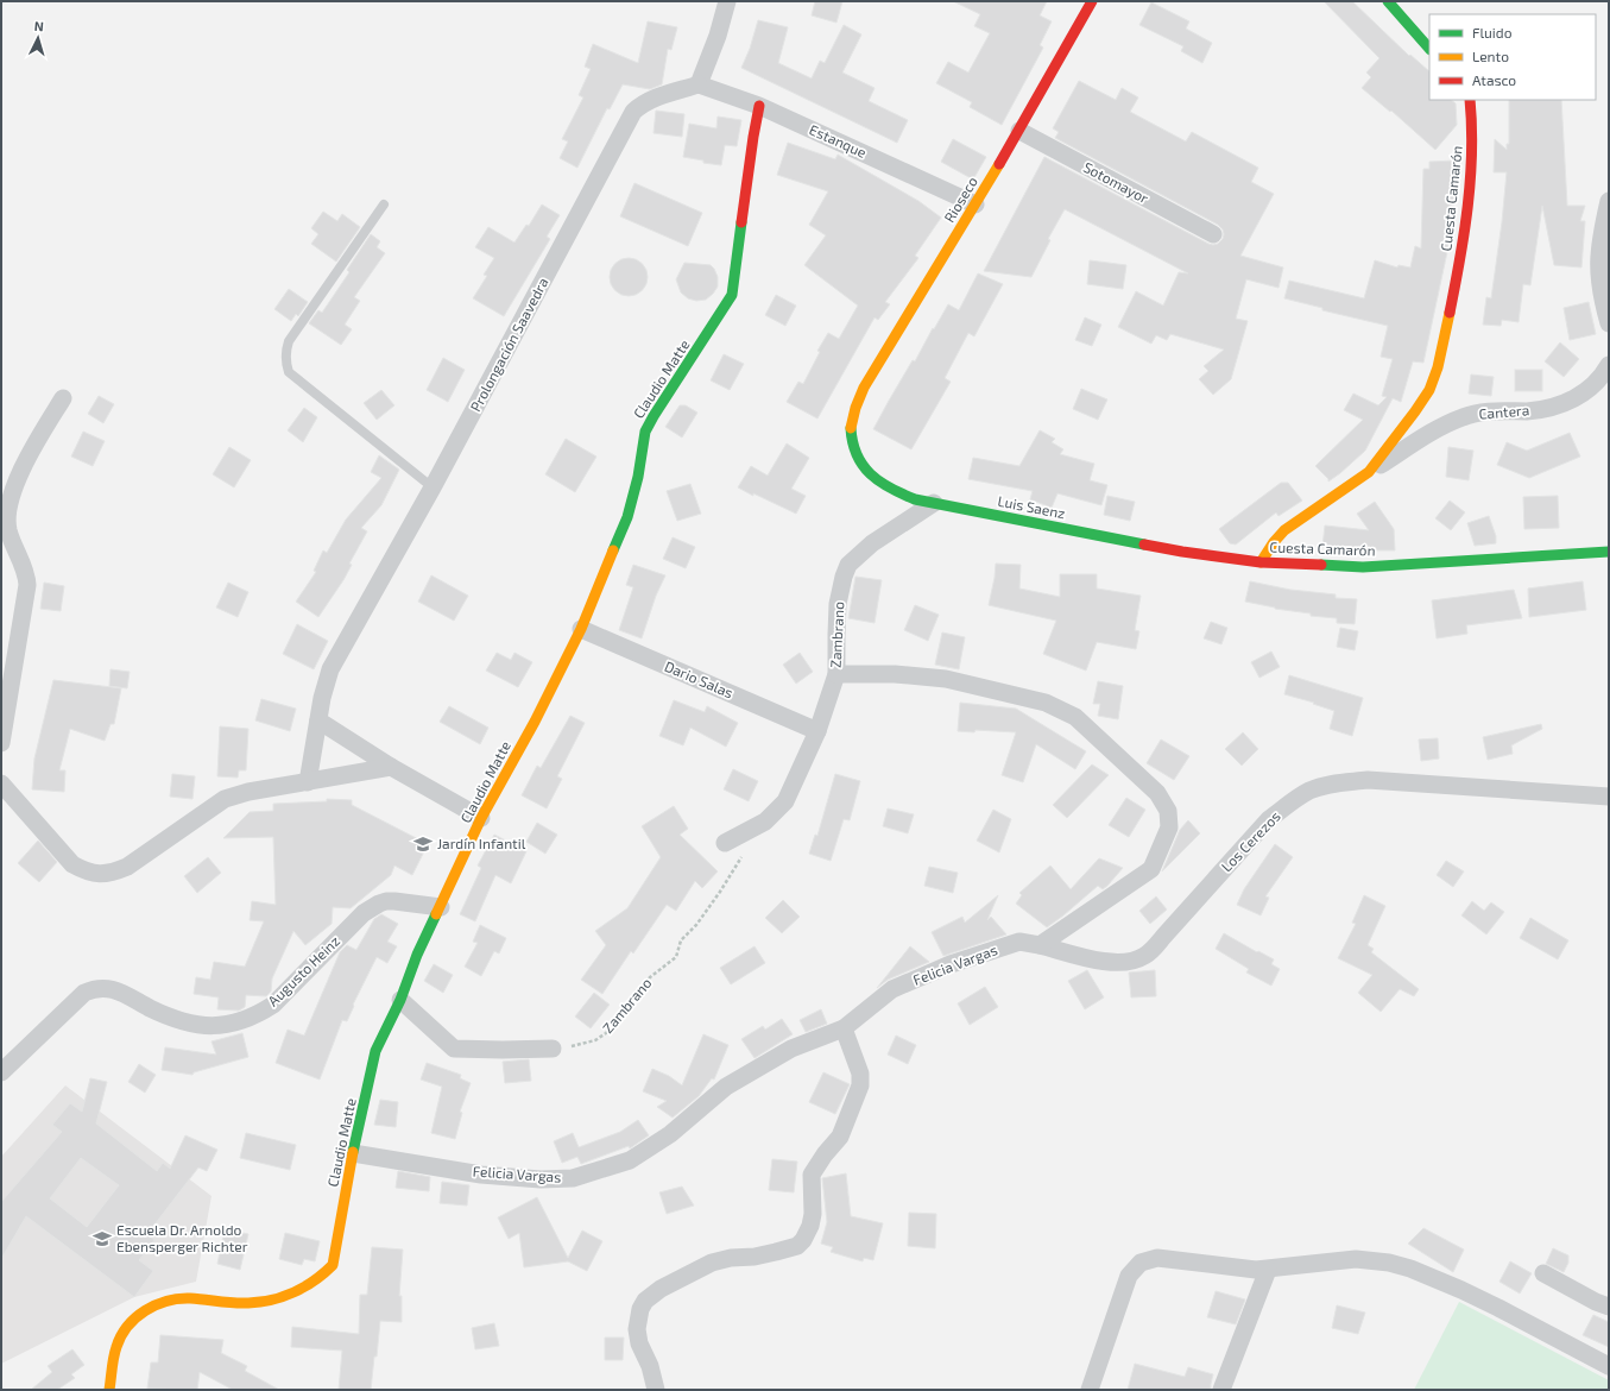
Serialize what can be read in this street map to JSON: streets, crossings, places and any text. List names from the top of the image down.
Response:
{
  "streets": {
    "street": [
      "Estanque",
      "Sotomayor",
      "Cuesta Camarón",
      "Rioseco",
      "Prolongación Saavedra",
      "Claudio Matte",
      "Cantera",
      "Luis Saenz",
      "Zambrano",
      "Dario Salas",
      "Los Cerezos",
      "Felicia Vargas",
      "Augusto Heinz"
    ]
  },
  "crossings": [
    ["Estanque", "Rioseco"],
    ["Estanque", "Prolongación Saavedra"],
    ["Estanque", "Claudio Matte"],
    ["Sotomayor", "Rioseco"],
    ["Cuesta Camarón", "Cantera"],
    ["Cuesta Camarón", "Luis Saenz"],
    ["Rioseco", "Luis Saenz"],
    ["Claudio Matte", "Dario Salas"],
    ["Claudio Matte", "Felicia Vargas"],
    ["Claudio Matte", "Augusto Heinz"],
    ["Luis Saenz", "Zambrano"],
    ["Zambrano", "Dario Salas"],
    ["Los Cerezos", "Felicia Vargas"]
  ],
  "places": {
    "school or university": ["Jardín Infantil", "Escuela Dr. Arnoldo Ebensperger Richter"]
  },
  "legend": ["Fluido", "Lento", "Atasco"],
  "north": "top"
}
